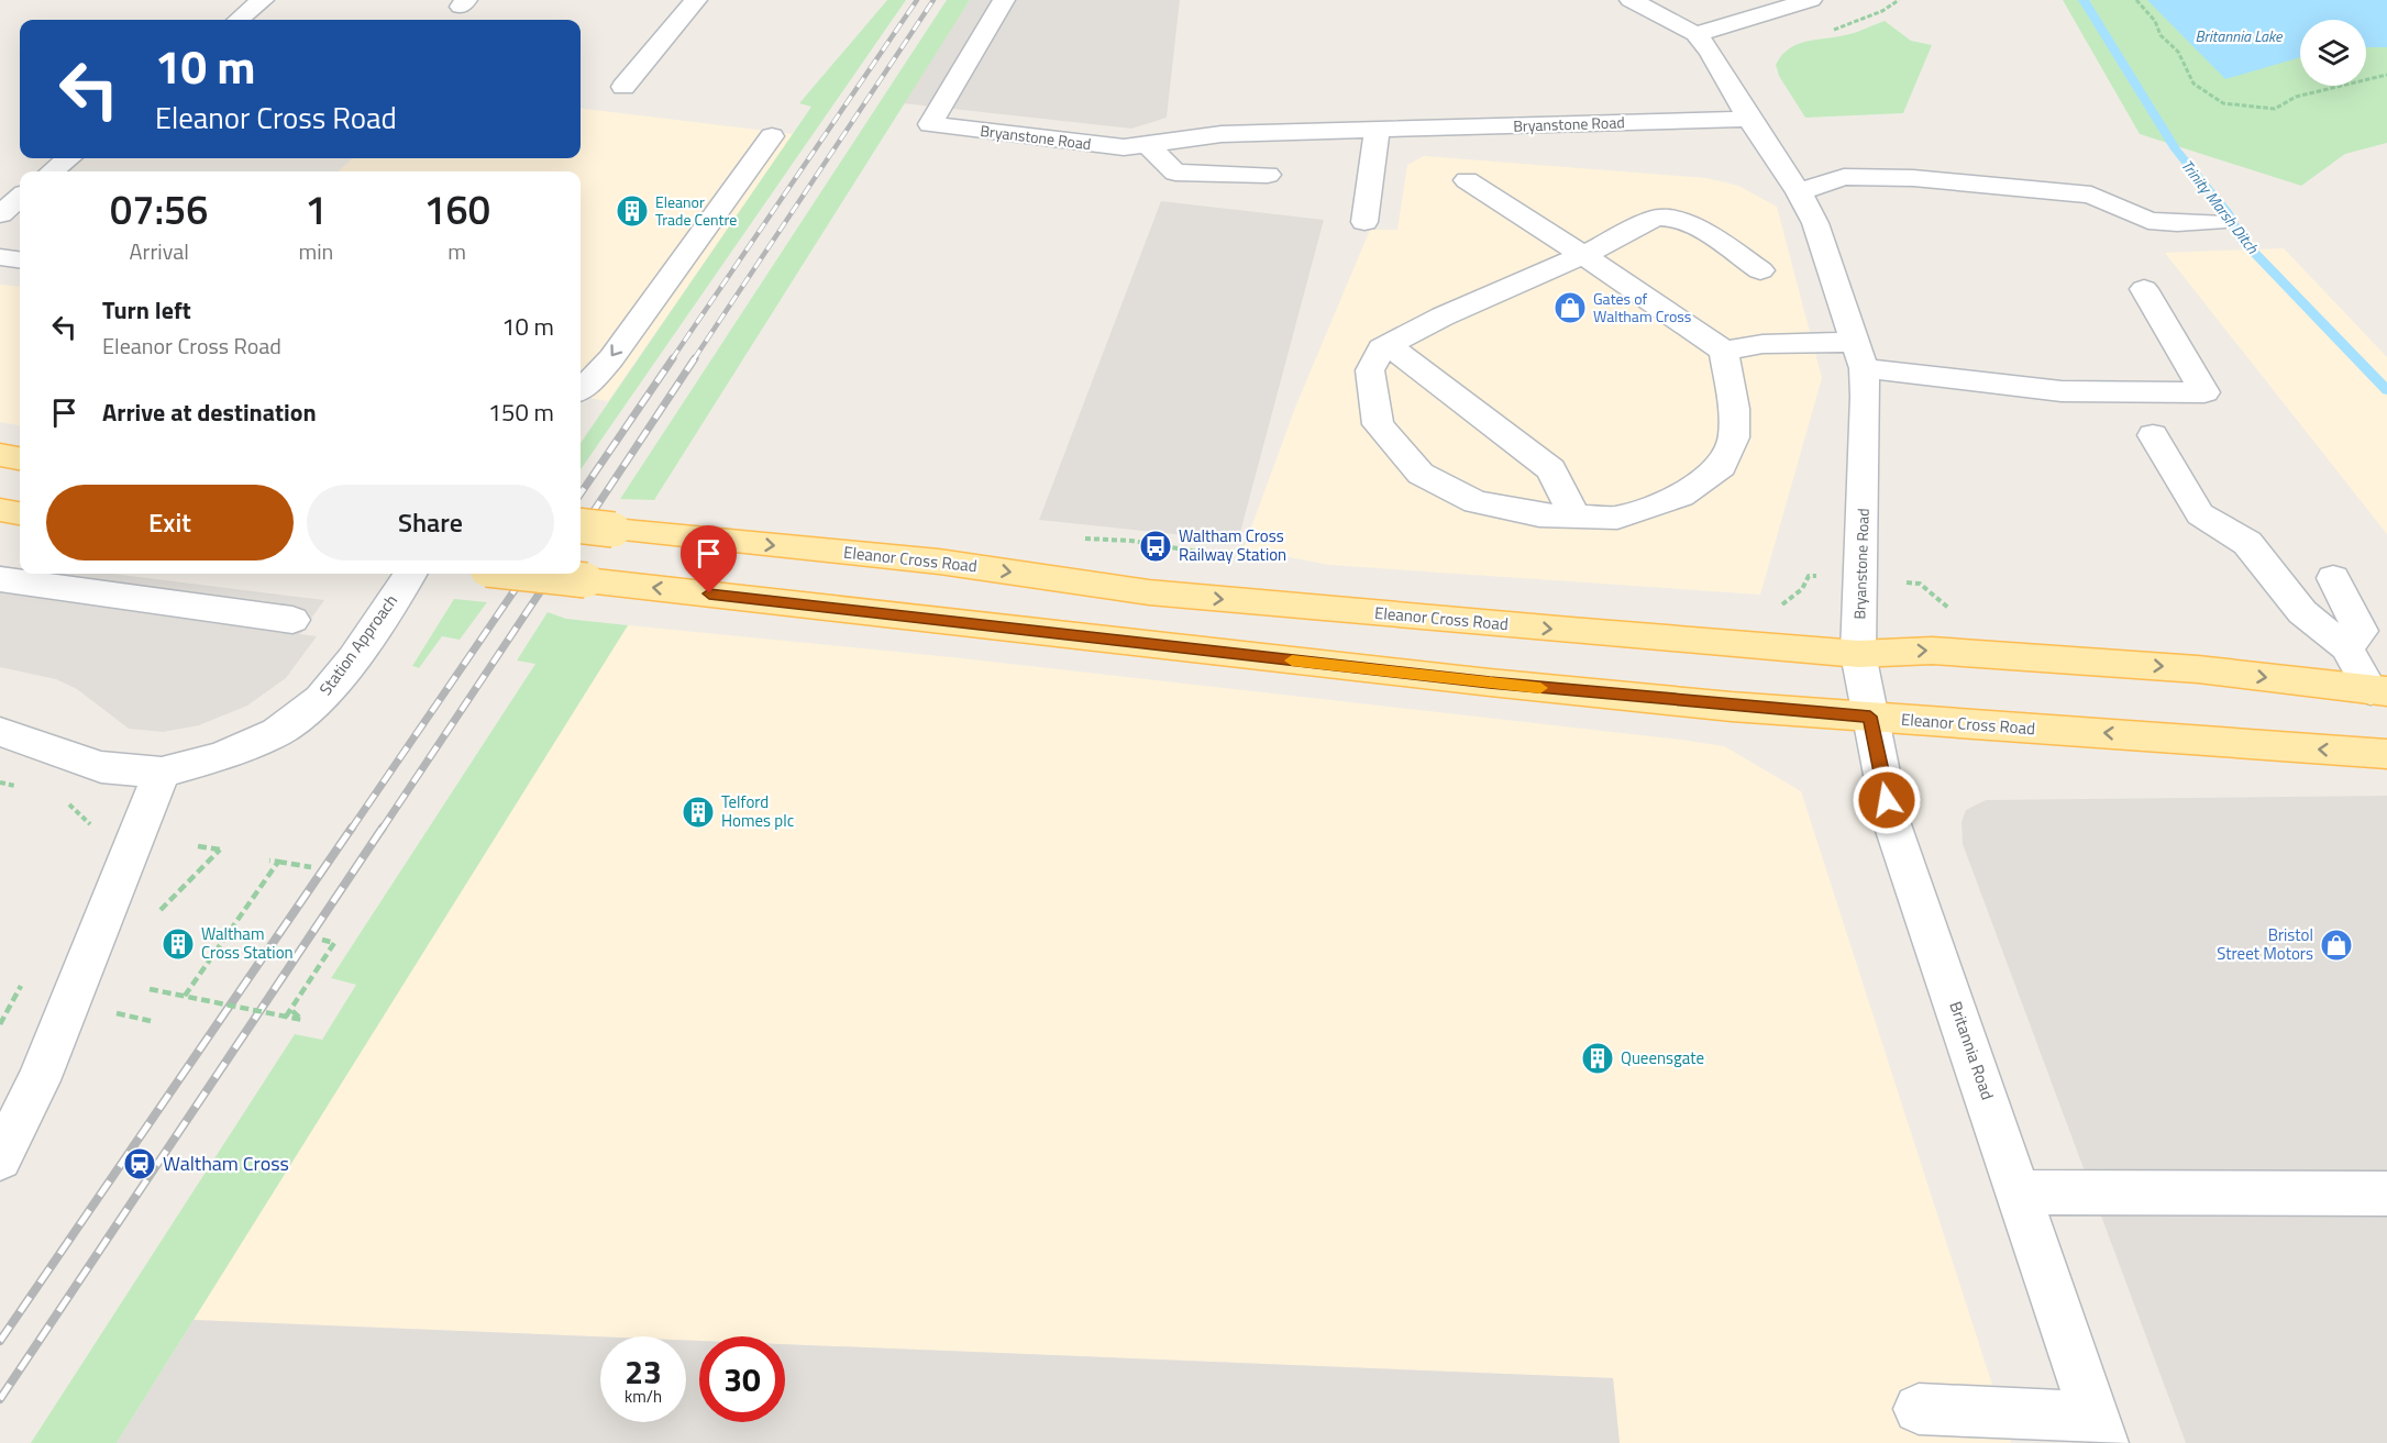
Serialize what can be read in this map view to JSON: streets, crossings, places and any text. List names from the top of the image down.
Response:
{
  "streets": {
    "main road": ["Eleanor Cross Road"],
    "street": ["Bryanstone Road", "Station Approach", "Britannia Road"]
  },
  "crossings": [
    ["Bryanstone Road", "Eleanor Cross Road"],
    ["Bryanstone Road", "Britannia Road"],
    ["Eleanor Cross Road", "Britannia Road"]
  ],
  "water": ["Britannia Lake", "Trinity Marsh Ditch"],
  "places": {
    "building": [
      "Eleanor Trade Centre",
      "Telford Homes plc",
      "Waltham Cross Station",
      "Queensgate"
    ],
    "shop": ["Gates of Waltham Cross", "Bristol Street Motors"],
    "bus stop": ["Waltham Cross Railway Station"],
    "station": ["Waltham Cross"]
  },
  "page": {
    "turn": ["10 m", "Eleanor Cross Road"],
    "eta": [
      "07:56",
      "Arrival",
      "1",
      "min",
      "160",
      "m"
    ],
    "list": [
      {
        "name": "Turn left",
        "note": "Eleanor Cross Road",
        "value": "10 m"
      },
      {
        "name": "Arrive at destination",
        "value": "150 m"
      }
    ],
    "buttons": ["Exit", "Share"],
    "speed": "23 km/h",
    "limit": "30"
  }
}
